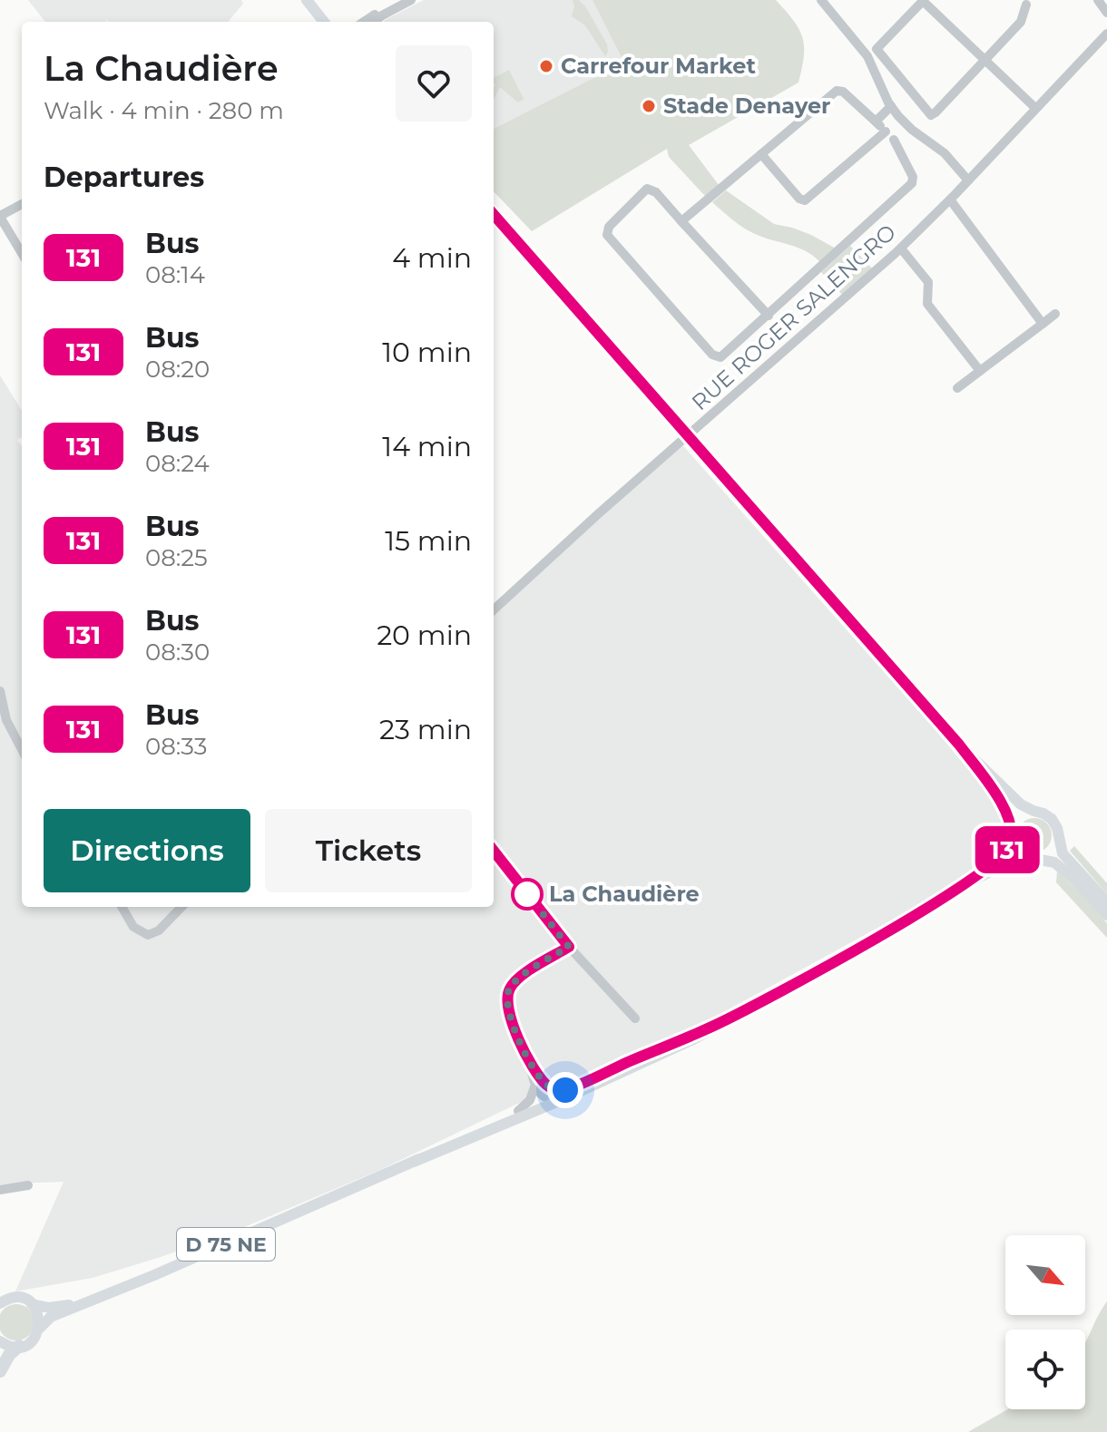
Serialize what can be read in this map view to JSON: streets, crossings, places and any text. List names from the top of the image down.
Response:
{
  "streets": {
    "main road": ["D 75 NE"],
    "street": ["RUE ROGER SALENGRO"]
  },
  "places": ["Carrefour Market", "Stade Denayer", "La Chaudière"],
  "lines": ["bus line 131"],
  "north": "bottom right",
  "page": {
    "on_map": "131",
    "heading": [
      ["La Chaudière", "Walk · 4 min · 280 m"],
      "Departures"
    ],
    "list": [
      {
        "mark": "131",
        "name": "Bus",
        "note": "08:14",
        "value": "4 min"
      },
      {
        "mark": "131",
        "name": "Bus",
        "note": "08:20",
        "value": "10 min"
      },
      {
        "mark": "131",
        "name": "Bus",
        "note": "08:24",
        "value": "14 min"
      },
      {
        "mark": "131",
        "name": "Bus",
        "note": "08:25",
        "value": "15 min"
      },
      {
        "mark": "131",
        "name": "Bus",
        "note": "08:30",
        "value": "20 min"
      },
      {
        "mark": "131",
        "name": "Bus",
        "note": "08:33",
        "value": "23 min"
      }
    ],
    "buttons": ["Directions", "Tickets"]
  }
}
